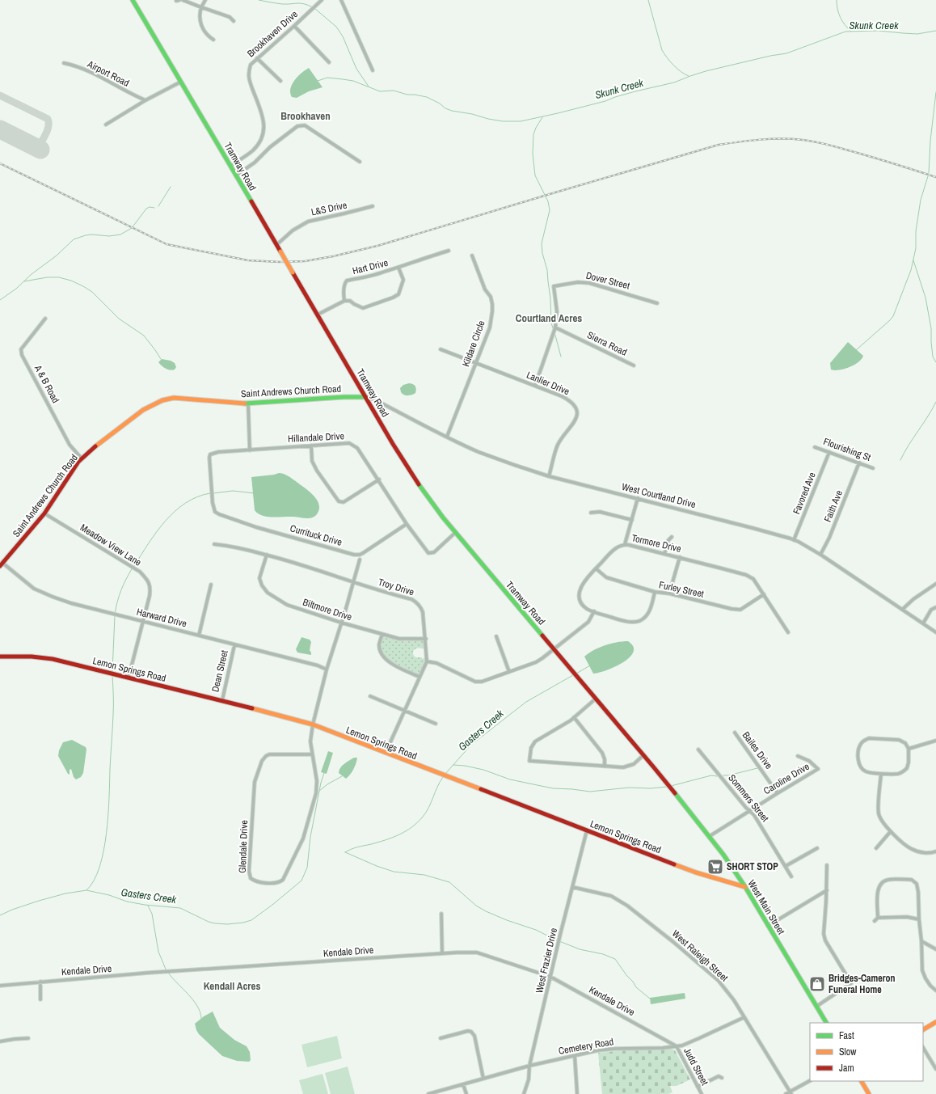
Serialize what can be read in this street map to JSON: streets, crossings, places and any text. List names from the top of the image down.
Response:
{
  "streets": {
    "main road": [
      "Tramway Road",
      "Saint Andrews Church Road",
      "Lemon Springs Road",
      "West Main Street"
    ],
    "street": [
      "Brookhaven Drive",
      "Airport Road",
      "L&S Drive",
      "Hart Drive",
      "Dover Street",
      "Kildare Circle",
      "Sierra Road",
      "Lanlier Drive",
      "A & B Road",
      "Hillandale Drive",
      "Flourishing St",
      "Favored Ave",
      "West Courtland Drive",
      "Faith Ave",
      "Currituck Drive",
      "Tormore Drive",
      "Meadow View Lane",
      "Troy Drive",
      "Furley Street",
      "Biltmore Drive",
      "Harward Drive",
      "Dean Street",
      "Bailes Drive",
      "Caroline Drive",
      "Sommers Street",
      "Glendale Drive",
      "Kendale Drive",
      "West Raleigh Street",
      "West Frazier Drive",
      "Cemetery Road",
      "Judd Street"
    ]
  },
  "crossings": [
    ["Brookhaven Drive", "Tramway Road"],
    ["Tramway Road", "L&S Drive"],
    ["Tramway Road", "Saint Andrews Church Road"],
    ["Tramway Road", "Hillandale Drive"],
    ["Tramway Road", "West Courtland Drive"],
    ["Tramway Road", "West Main Street"],
    ["Dover Street", "Sierra Road"],
    ["Kildare Circle", "Lanlier Drive"],
    ["Kildare Circle", "West Courtland Drive"],
    ["Lanlier Drive", "West Courtland Drive"],
    ["A & B Road", "Saint Andrews Church Road"],
    ["Saint Andrews Church Road", "West Courtland Drive"],
    ["Saint Andrews Church Road", "Meadow View Lane"],
    ["Saint Andrews Church Road", "Harward Drive"],
    ["Hillandale Drive", "Currituck Drive"],
    ["Flourishing St", "Favored Ave"],
    ["Flourishing St", "Faith Ave"],
    ["Favored Ave", "West Courtland Drive"],
    ["West Courtland Drive", "Faith Ave"],
    ["Tormore Drive", "Furley Street"],
    ["Meadow View Lane", "Harward Drive"],
    ["Meadow View Lane", "Lemon Springs Road"],
    ["Troy Drive", "Biltmore Drive"],
    ["Troy Drive", "Lemon Springs Road"],
    ["Troy Drive", "Glendale Drive"],
    ["Biltmore Drive", "Glendale Drive"],
    ["Harward Drive", "Dean Street"],
    ["Harward Drive", "Glendale Drive"],
    ["Lemon Springs Road", "Dean Street"],
    ["Lemon Springs Road", "Glendale Drive"],
    ["Lemon Springs Road", "West Main Street"],
    ["Lemon Springs Road", "West Frazier Drive"],
    ["Bailes Drive", "Caroline Drive"],
    ["Caroline Drive", "Sommers Street"],
    ["Caroline Drive", "West Main Street"],
    ["Kendale Drive", "West Frazier Drive"],
    ["Kendale Drive", "Cemetery Road"],
    ["Kendale Drive", "Judd Street"],
    ["West Raleigh Street", "West Frazier Drive"],
    ["West Raleigh Street", "Cemetery Road"],
    ["West Frazier Drive", "Cemetery Road"],
    ["Cemetery Road", "Judd Street"]
  ],
  "districts": ["Brookhaven", "Courtland Acres", "Kendall Acres"],
  "water": ["Skunk Creek", "Gasters Creek"],
  "places": {
    "supermarket": ["SHORT STOP"],
    "shop": ["Bridges-Cameron Funeral Home"]
  },
  "legend": ["Fast", "Slow", "Jam"]
}
